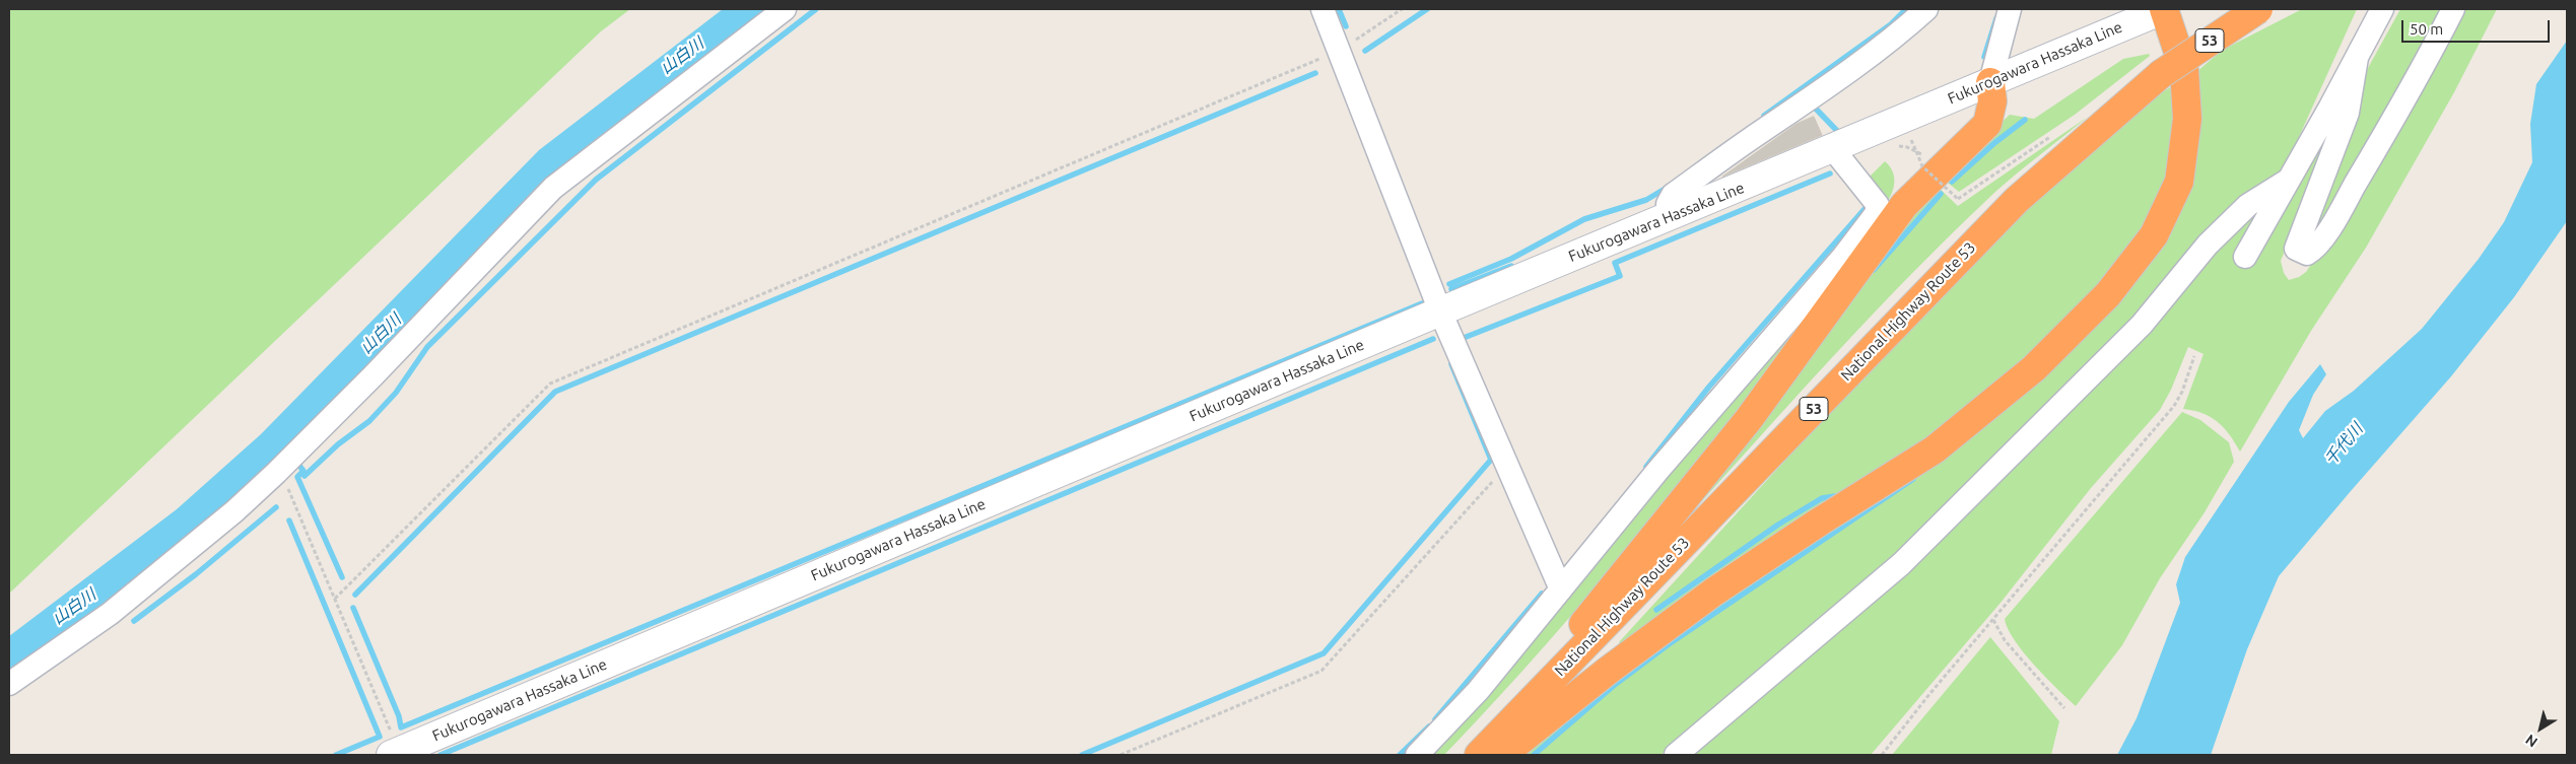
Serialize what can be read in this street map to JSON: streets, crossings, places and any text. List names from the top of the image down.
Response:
{
  "streets": {
    "highway": ["53", "National Highway Route 53"],
    "main road": ["Fukurogawara Hassaka Line"]
  },
  "water": ["山白川", "千代川"],
  "scale_bar": "50 m",
  "north": "bottom left"
}
